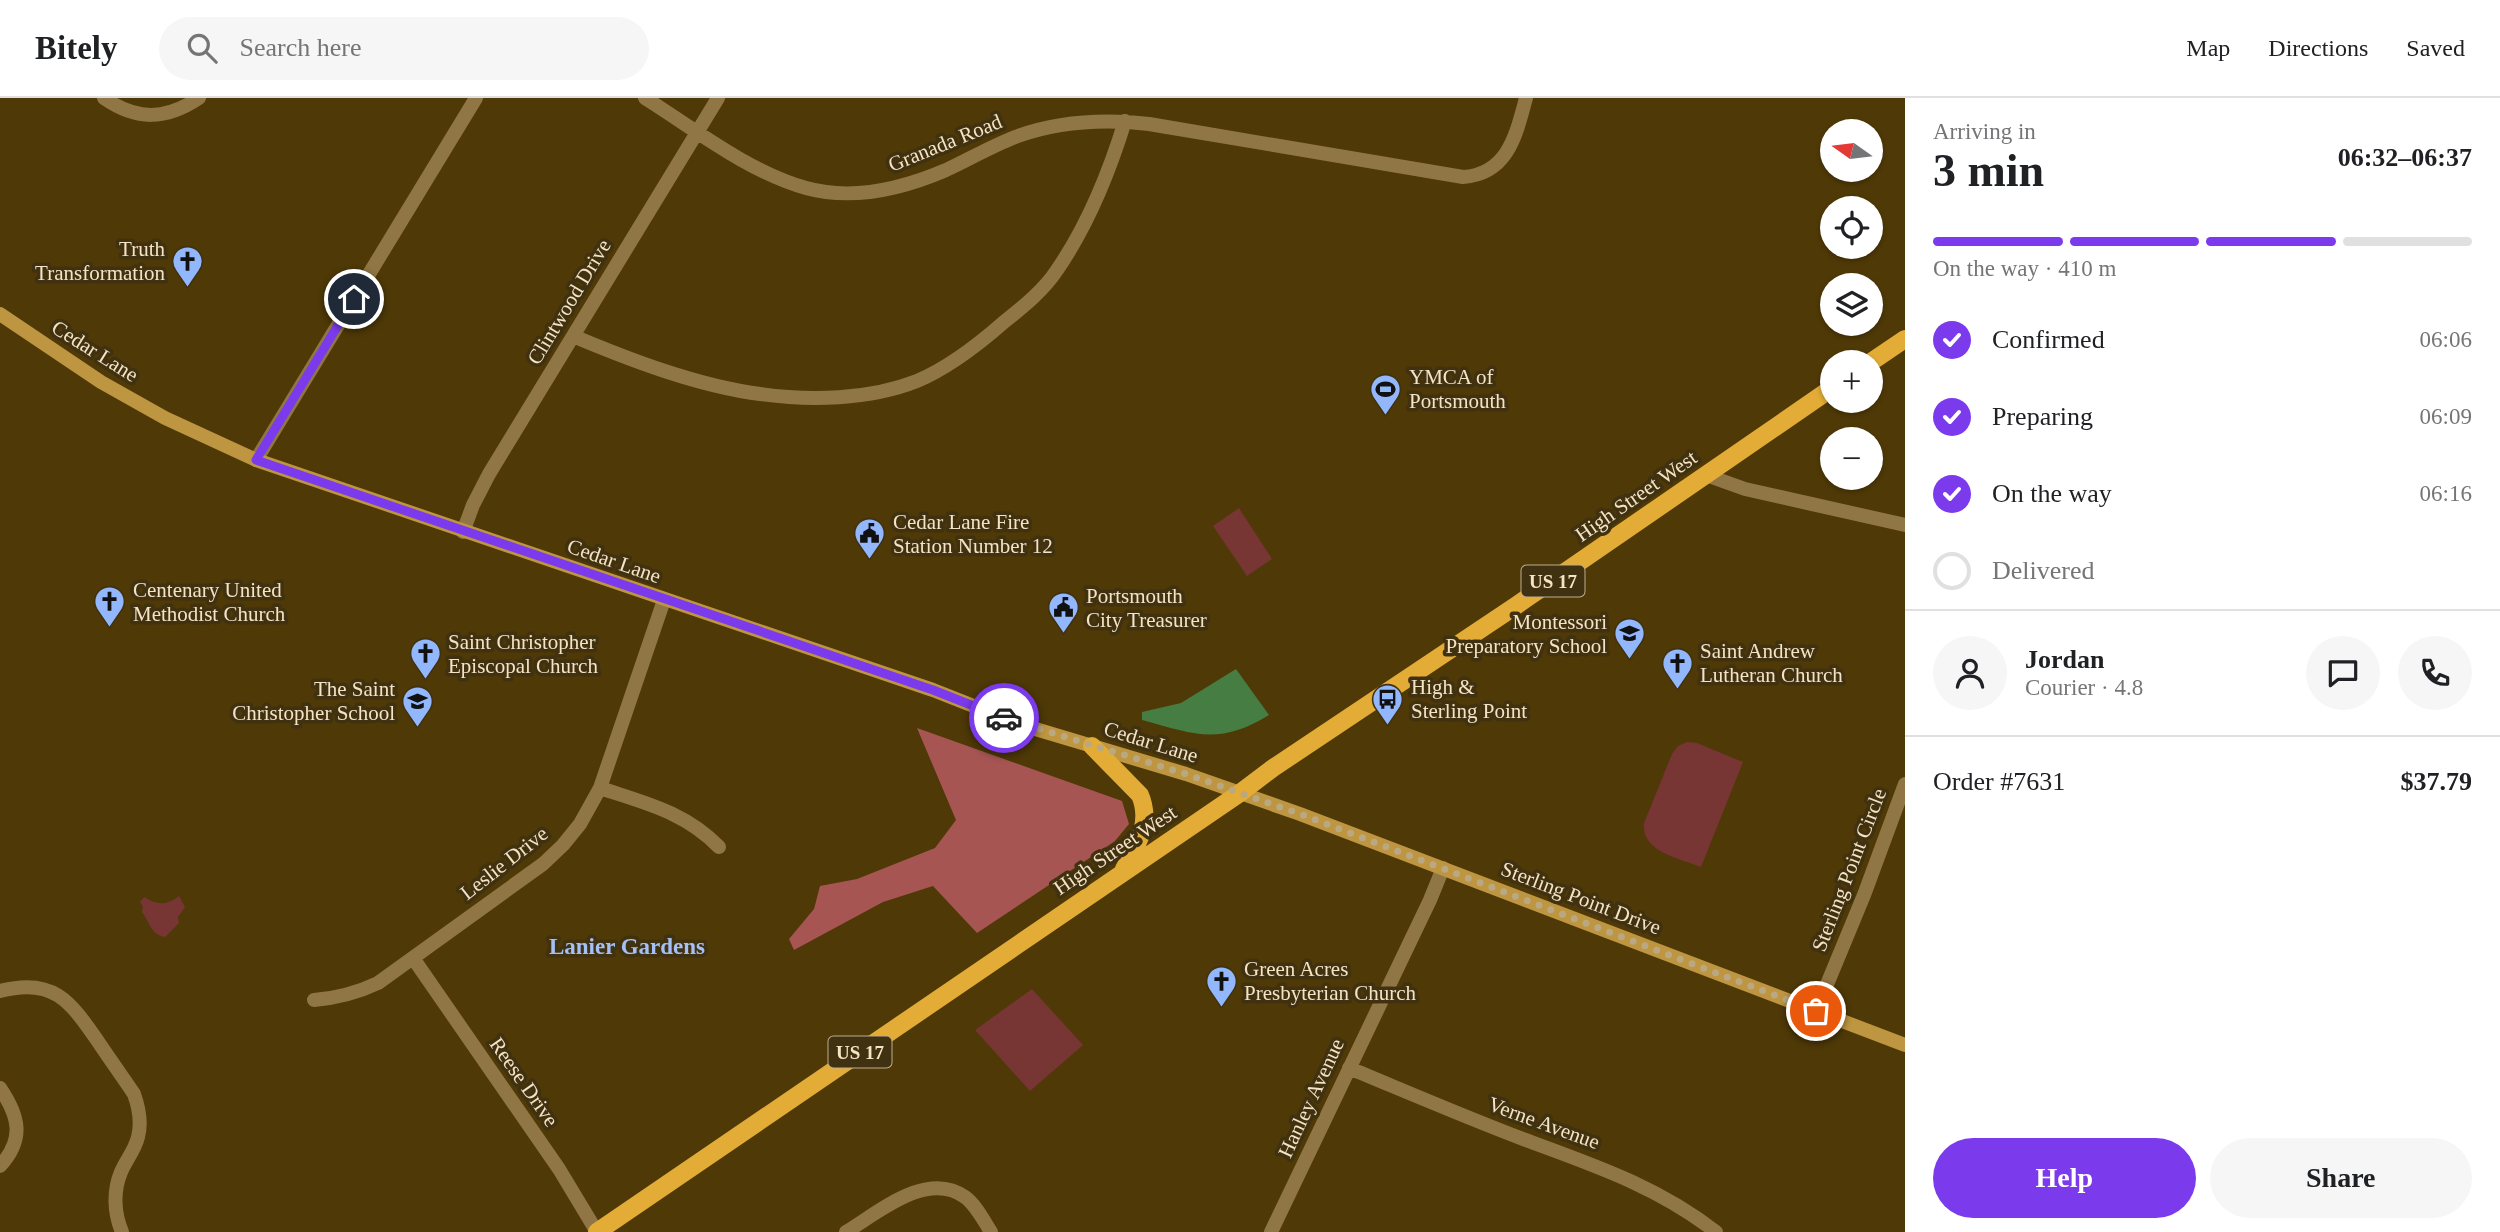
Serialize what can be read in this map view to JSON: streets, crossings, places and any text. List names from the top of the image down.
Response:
{
  "streets": {
    "main road": [
      "Cedar Lane",
      "High Street West",
      "US 17",
      "Sterling Point Drive"
    ],
    "street": [
      "Granada Road",
      "Clintwood Drive",
      "Leslie Drive",
      "Sterling Point Circle",
      "Reese Drive",
      "Hanley Avenue",
      "Verne Avenue"
    ]
  },
  "crossings": [
    ["Granada Road", "Clintwood Drive"],
    ["Clintwood Drive", "Cedar Lane"],
    ["Cedar Lane", "High Street West"],
    ["Cedar Lane", "Leslie Drive"],
    ["Cedar Lane", "Sterling Point Drive"],
    ["High Street West", "Sterling Point Drive"],
    ["High Street West", "Reese Drive"],
    ["Leslie Drive", "Reese Drive"],
    ["Sterling Point Circle", "Sterling Point Drive"],
    ["Sterling Point Drive", "Hanley Avenue"],
    ["Hanley Avenue", "Verne Avenue"]
  ],
  "districts": ["Lanier Gardens"],
  "places": {
    "church": [
      "Truth Transformation",
      "Centenary United Methodist Church",
      "Saint Christopher Episcopal Church",
      "Saint Andrew Lutheran Church",
      "Green Acres Presbyterian Church"
    ],
    "sports": ["YMCA of Portsmouth"],
    "public building": ["Cedar Lane Fire Station Number 12", "Portsmouth City Treasurer"],
    "school or university": ["Montessori Preparatory School", "The Saint Christopher School"],
    "bus stop": ["High & Sterling Point"]
  },
  "north": "left",
  "page": {
    "header": "Bitely",
    "search": "Search here",
    "nav": ["Map", "Directions", "Saved"],
    "heading": ["3 min", "Arriving in", "06:32–06:37"],
    "panel": [
      "Jordan",
      "Courier · 4.8",
      "Order #7631",
      "$37.79"
    ],
    "map_buttons": ["+", "−"],
    "bar": "On the way · 410 m",
    "list": [
      ["Confirmed", "06:06"],
      ["Preparing", "06:09"],
      ["On the way", "06:16"],
      "Delivered"
    ],
    "buttons": ["Help", "Share"]
  }
}
